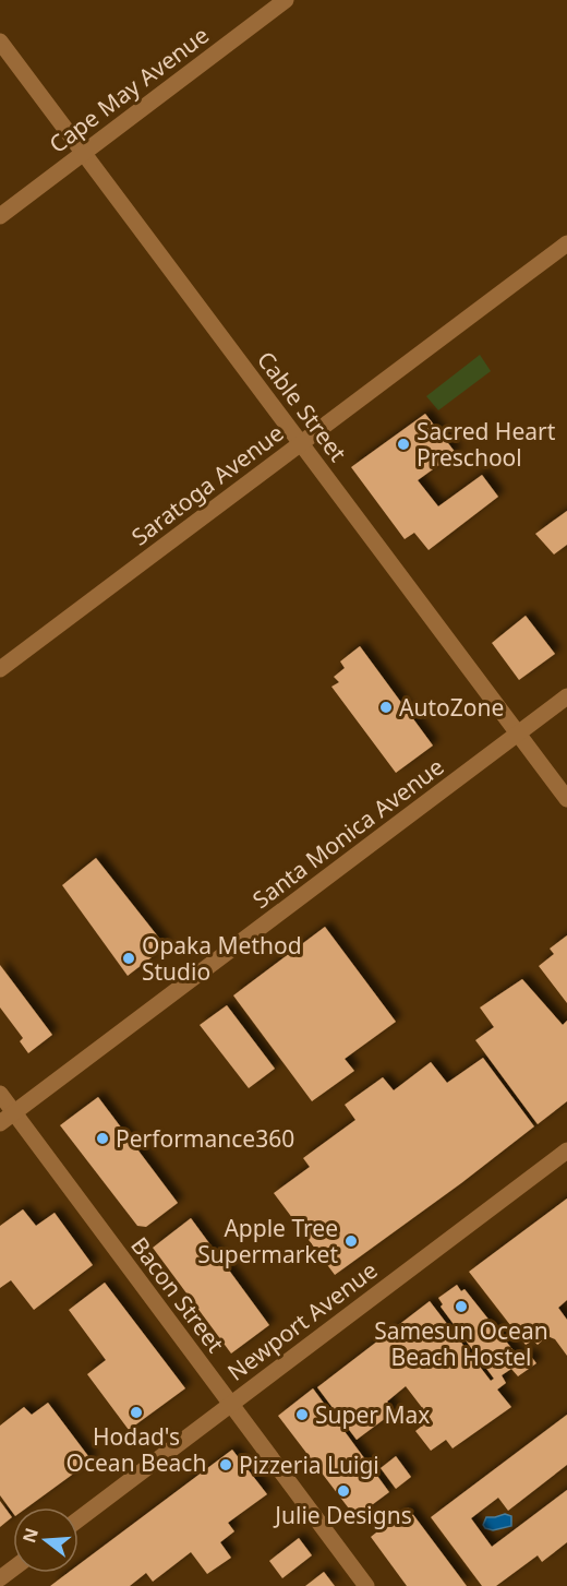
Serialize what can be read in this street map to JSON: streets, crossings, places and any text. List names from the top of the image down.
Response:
{
  "streets": {
    "street": [
      "Cape May Avenue",
      "Cable Street",
      "Saratoga Avenue",
      "Santa Monica Avenue",
      "Bacon Street",
      "Newport Avenue"
    ]
  },
  "crossings": [
    ["Cape May Avenue", "Cable Street"],
    ["Cable Street", "Saratoga Avenue"],
    ["Cable Street", "Santa Monica Avenue"],
    ["Santa Monica Avenue", "Bacon Street"],
    ["Bacon Street", "Newport Avenue"]
  ],
  "places": [
    "Sacred Heart Preschool",
    "AutoZone",
    "Opaka Method Studio",
    "Performance360",
    "Apple Tree Supermarket",
    "Samesun Ocean Beach Hostel",
    "Hodad's Ocean Beach",
    "Super Max",
    "Pizzeria Luigi",
    "Julie Designs"
  ],
  "north": "left"
}
